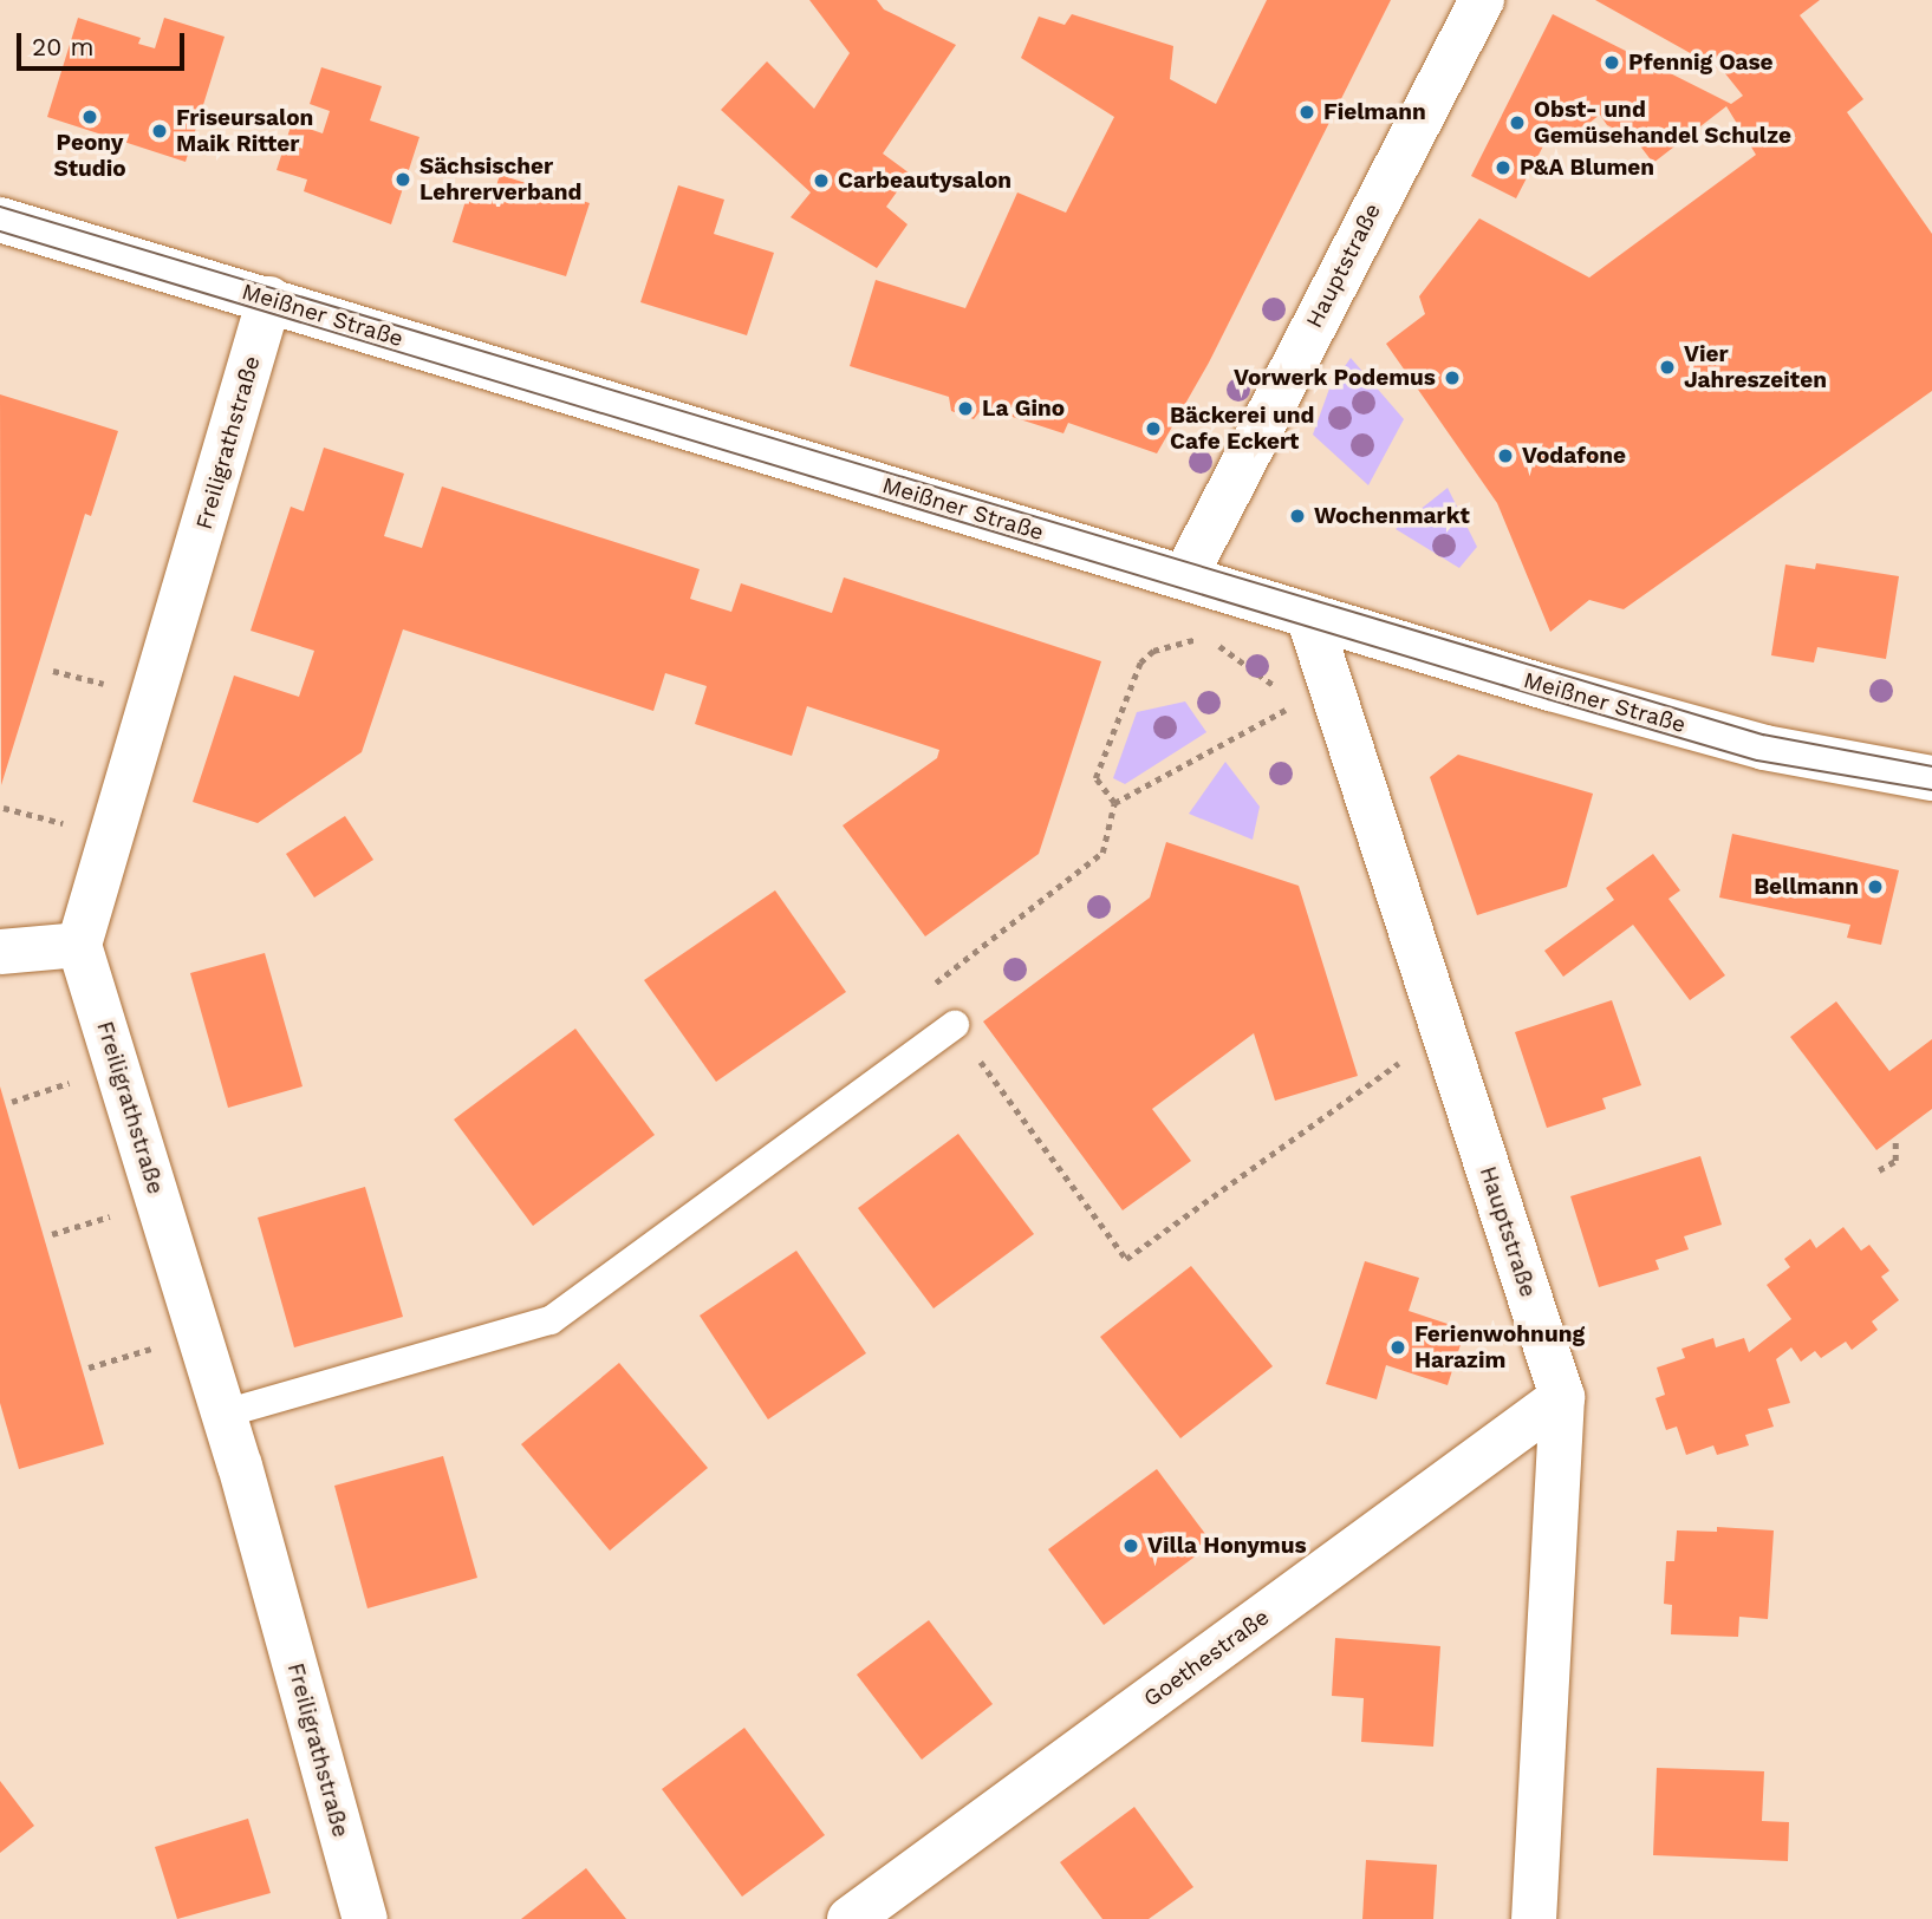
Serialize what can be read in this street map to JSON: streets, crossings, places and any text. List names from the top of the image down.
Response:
{
  "streets": {
    "street": [
      "Hauptstraße",
      "Meißner Straße",
      "Freiligrathstraße",
      "Goethestraße"
    ]
  },
  "crossings": [
    ["Hauptstraße", "Meißner Straße"],
    ["Hauptstraße", "Goethestraße"],
    ["Meißner Straße", "Freiligrathstraße"]
  ],
  "places": [
    "Pfennig Oase",
    "Fielmann",
    "Peony Studio",
    "Obst- und Gemüsehandel Schulze",
    "Friseursalon Maik Ritter",
    "P&A Blumen",
    "Sächsischer Lehrerverband",
    "Carbeautysalon",
    "Vier Jahreszeiten",
    "Vorwerk Podemus",
    "La Gino",
    "Bäckerei und Cafe Eckert",
    "Vodafone",
    "Wochenmarkt",
    "Bellmann",
    "Ferienwohnung Harazim",
    "Villa Honymus"
  ],
  "scale_bar": "20 m"
}
